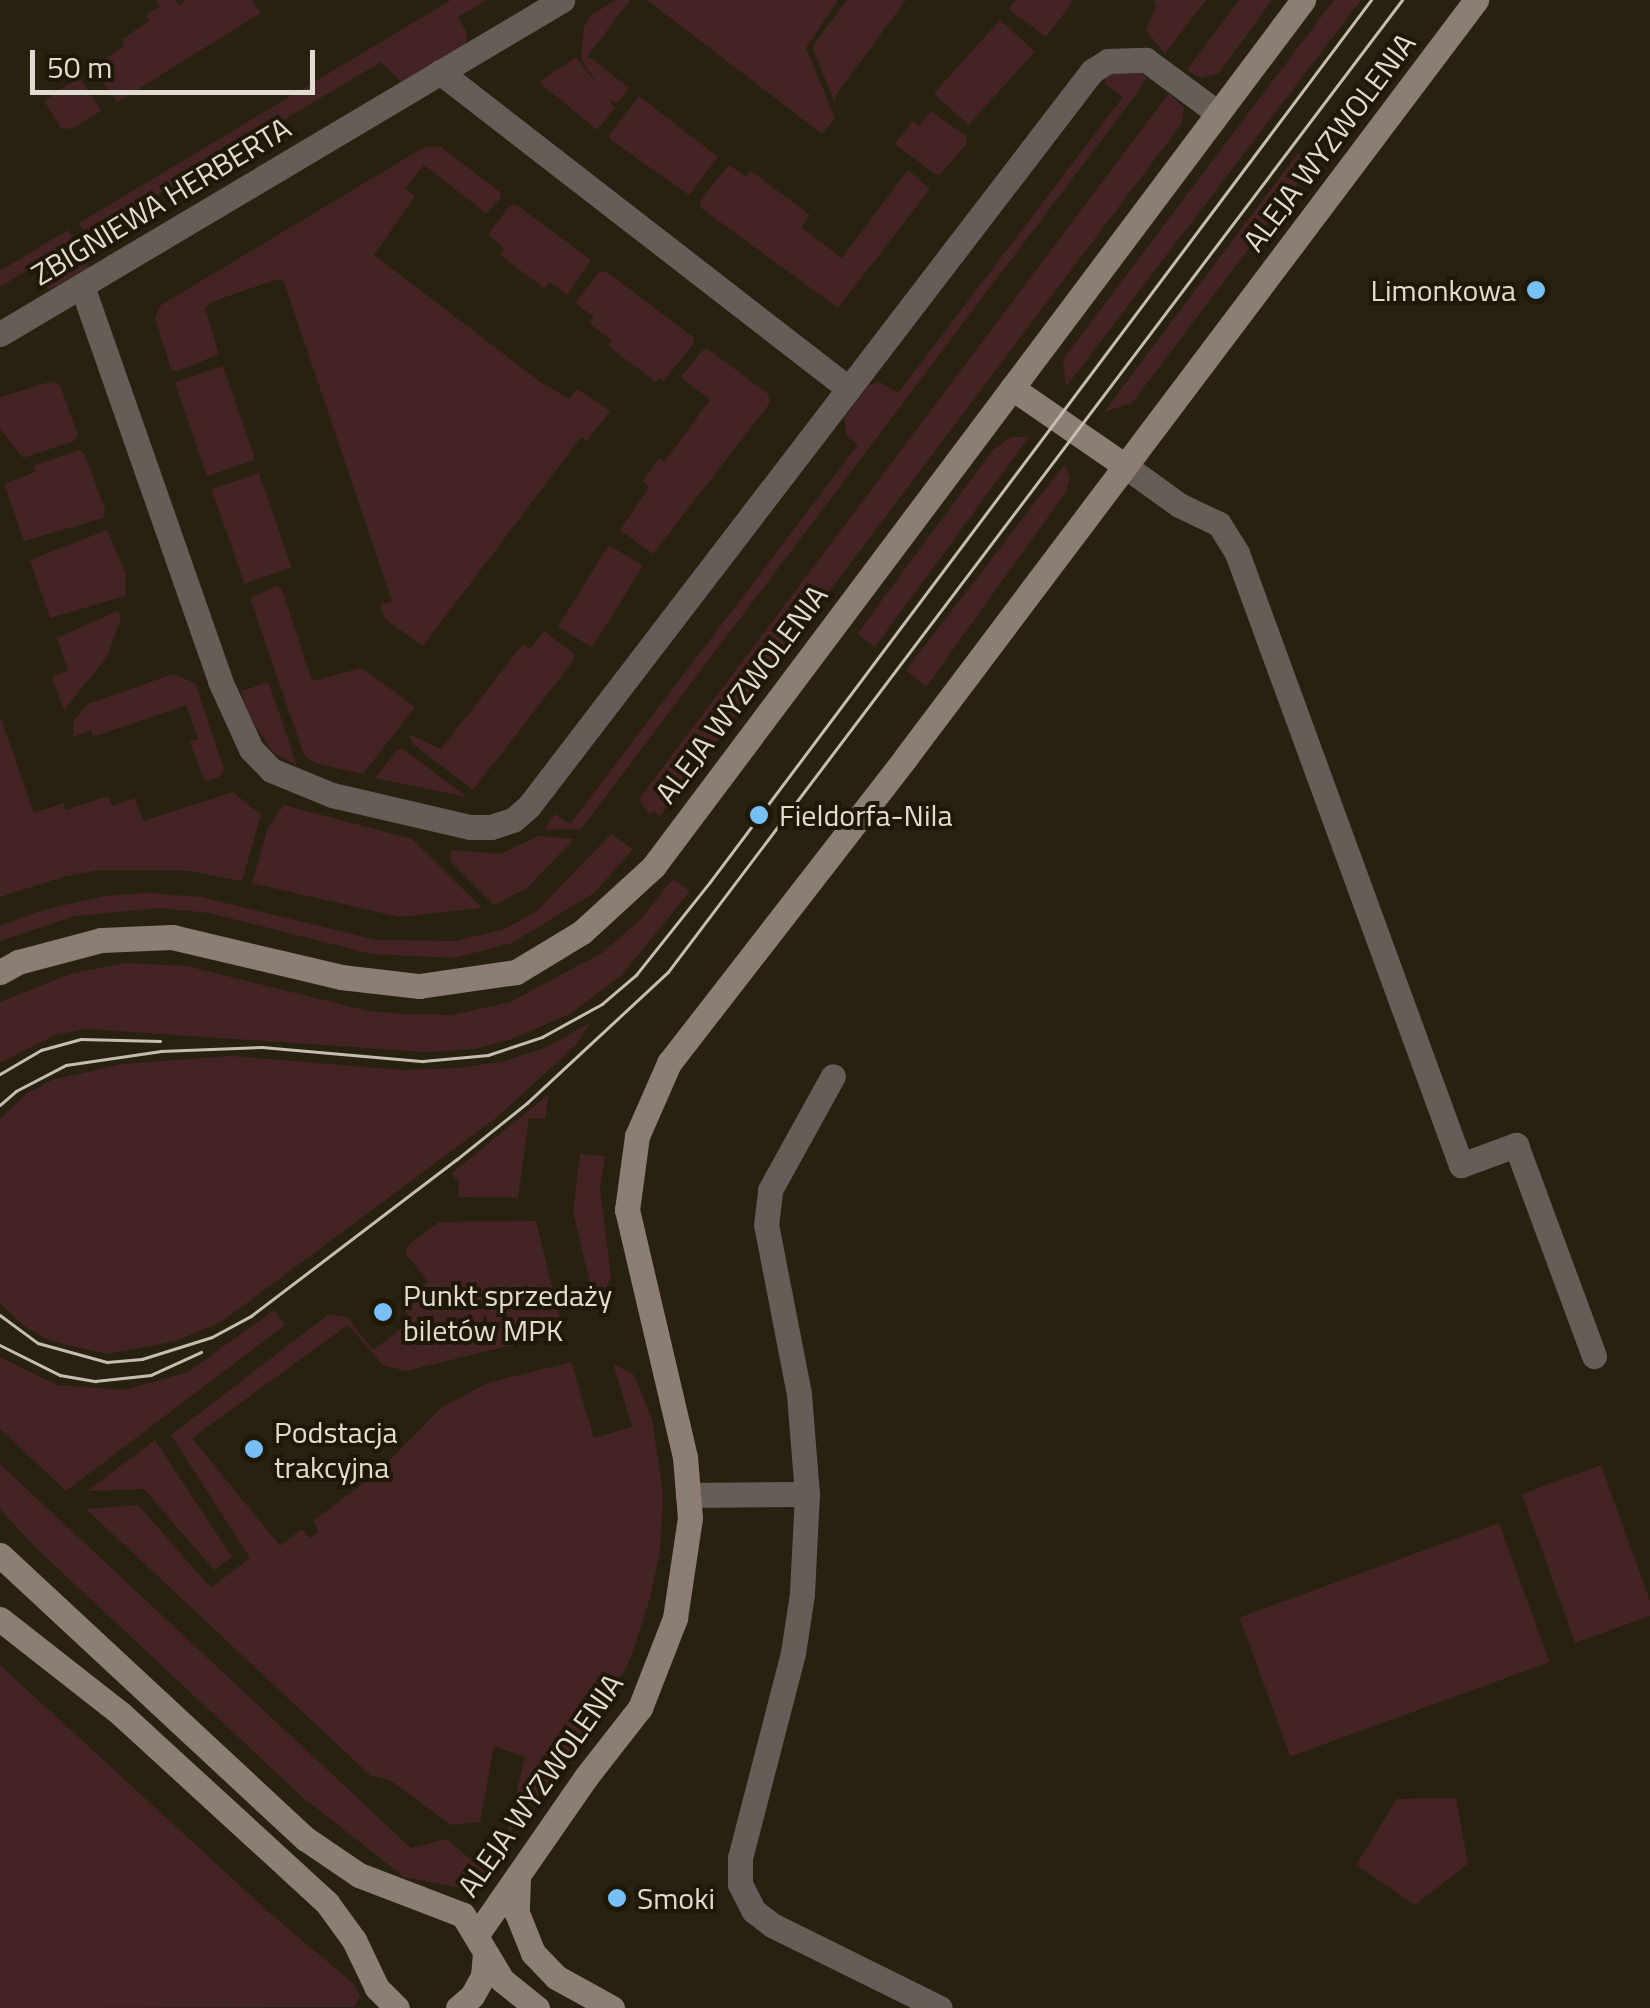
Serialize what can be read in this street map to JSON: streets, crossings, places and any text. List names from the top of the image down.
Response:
{
  "streets": {
    "main road": ["ALEJA WYZWOLENIA"],
    "street": ["ZBIGNIEWA HERBERTA"]
  },
  "places": [
    "Limonkowa",
    "Fieldorfa-Nila",
    "Punkt sprzedaży biletów MPK",
    "Podstacja trakcyjna",
    "Smoki"
  ],
  "scale_bar": "50 m"
}
